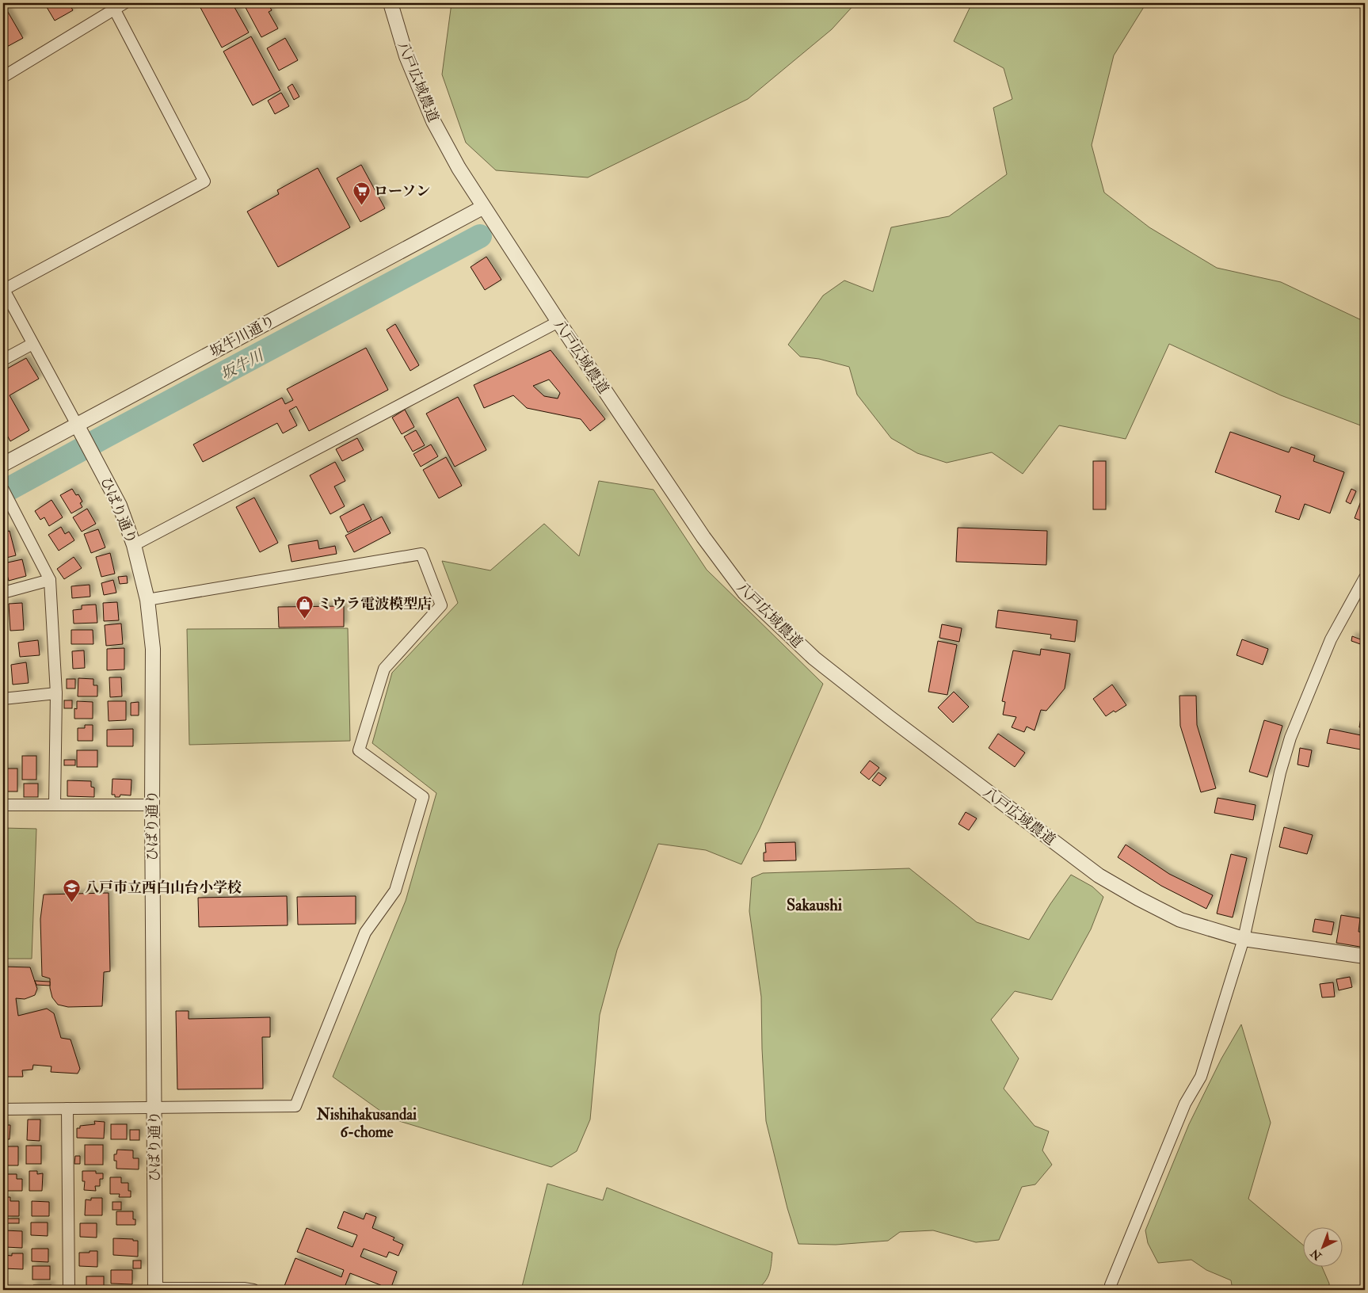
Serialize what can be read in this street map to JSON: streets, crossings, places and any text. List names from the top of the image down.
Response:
{
  "streets": {
    "street": ["八戸広域農道", "坂牛川通り", "ひばり通り"]
  },
  "crossings": [
    ["八戸広域農道", "坂牛川通り"],
    ["坂牛川通り", "ひばり通り"]
  ],
  "districts": ["Sakaushi", "Nishihakusandai 6-chome"],
  "water": ["坂牛川"],
  "places": {
    "supermarket": ["ローソン"],
    "shop": ["ミウラ電波模型店"],
    "school or university": ["八戸市立西白山台小学校"]
  },
  "north": "bottom left"
}
